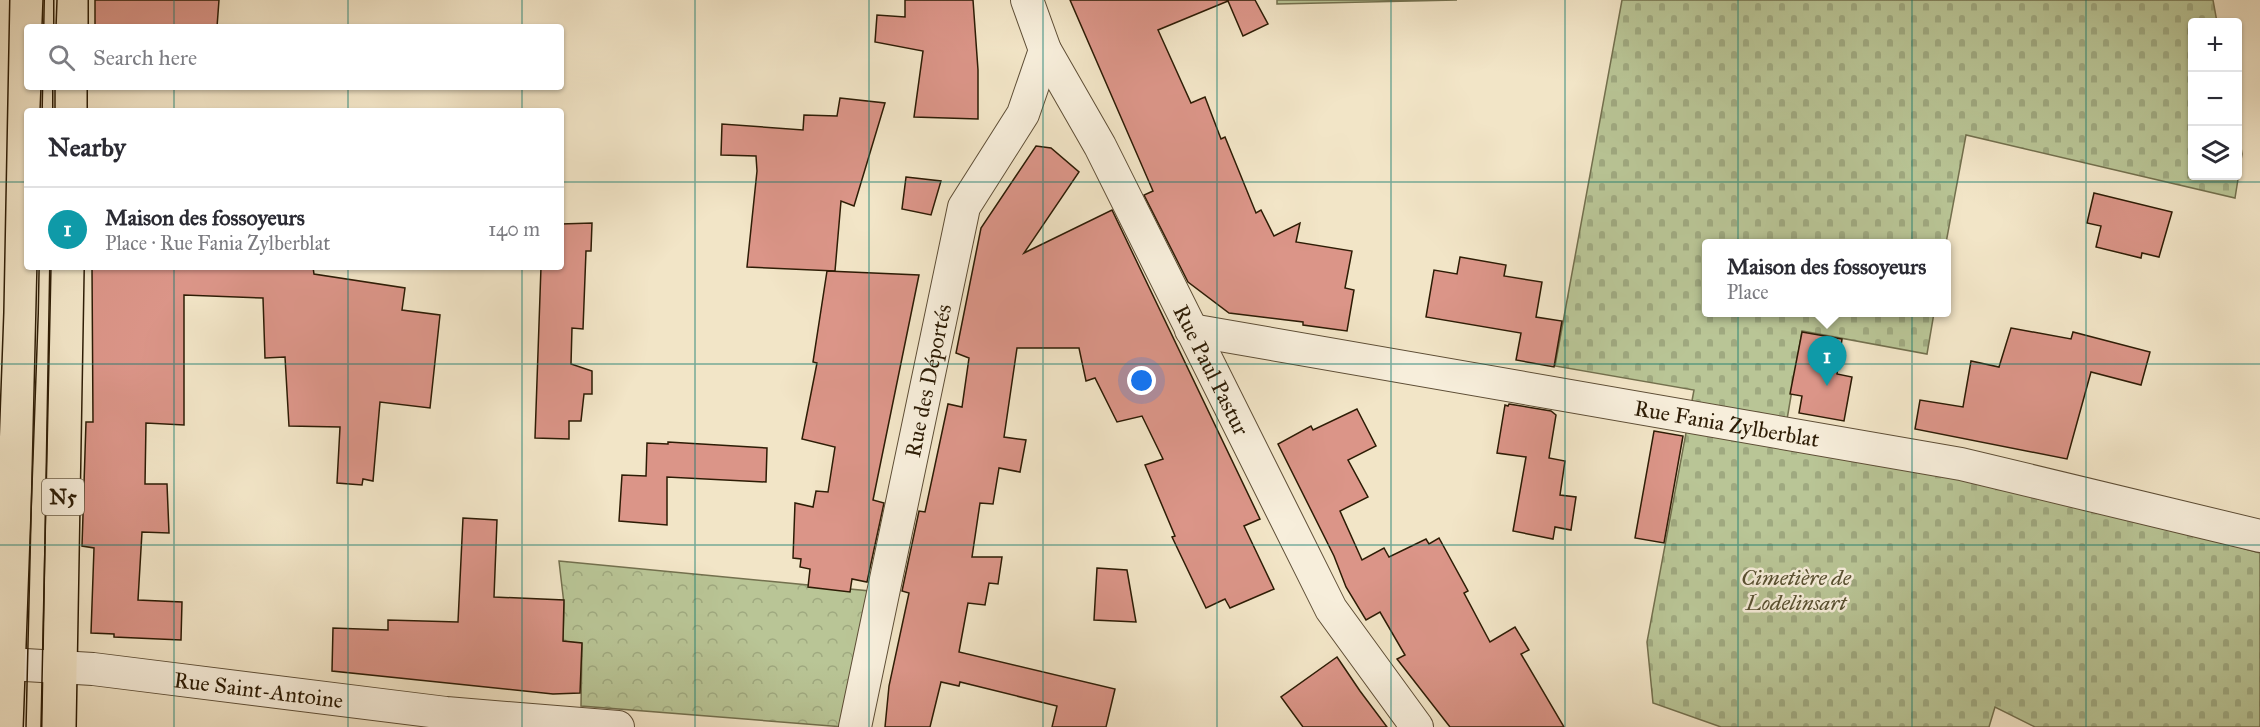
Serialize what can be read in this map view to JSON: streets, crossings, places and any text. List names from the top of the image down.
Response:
{
  "streets": {
    "main road": ["N5"],
    "street": [
      "Rue Paul Pastur",
      "Rue des Déportés",
      "Rue Fania Zylberblat",
      "Rue Saint-Antoine"
    ]
  },
  "crossings": [
    ["Rue Paul Pastur", "Rue des Déportés"],
    ["Rue Paul Pastur", "Rue Fania Zylberblat"],
    ["N5", "Rue Saint-Antoine"]
  ],
  "parks": ["Cimetière de Lodelinsart"],
  "page": {
    "map_buttons": ["+", "−"],
    "search": "Search here",
    "heading": "Nearby",
    "list": [
      {
        "mark": "1",
        "name": "Maison des fossoyeurs",
        "note": "Place · Rue Fania Zylberblat",
        "value": "140 m"
      }
    ],
    "popup": ["Maison des fossoyeurs", "Place"],
    "pins": "1"
  }
}
